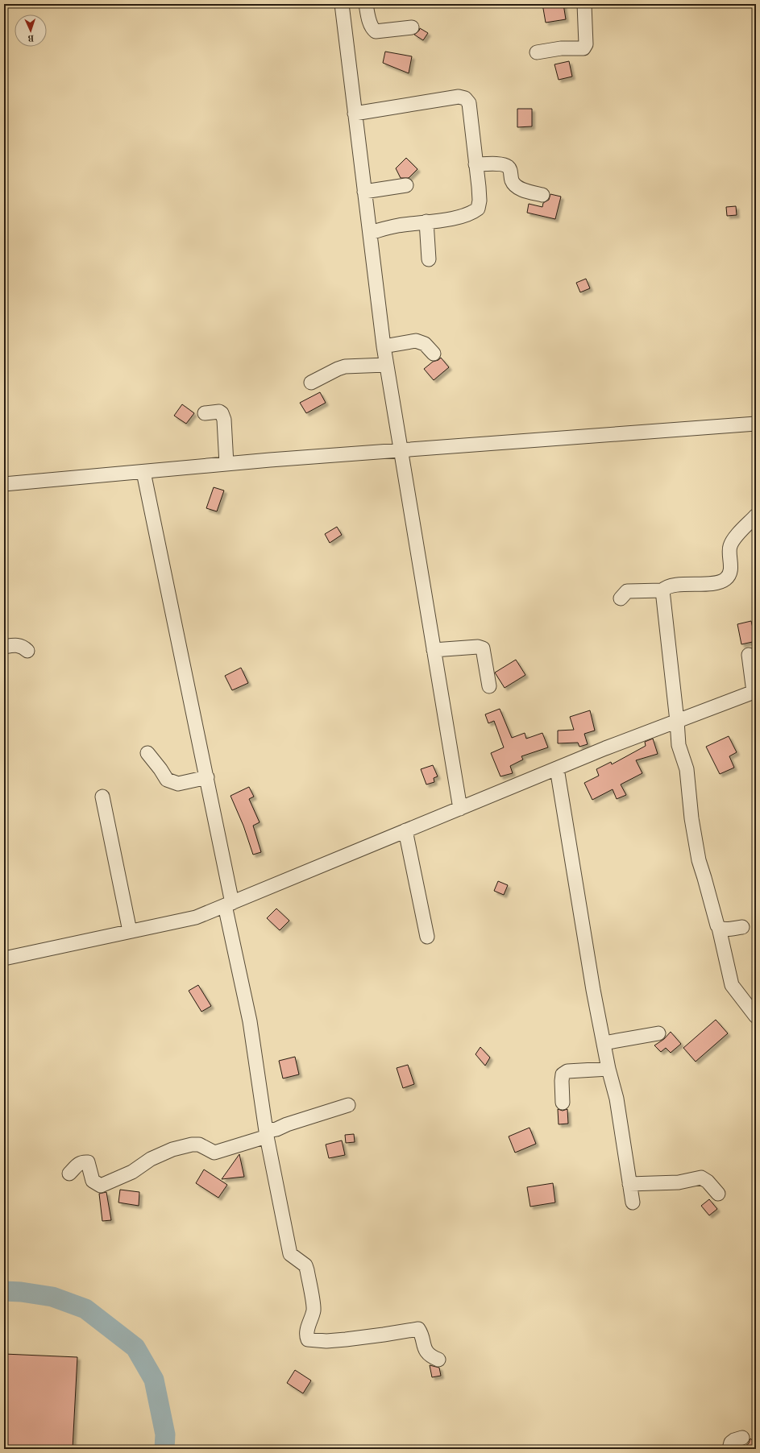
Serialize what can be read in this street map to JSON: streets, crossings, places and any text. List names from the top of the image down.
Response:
{
  "north": "bottom"
}
